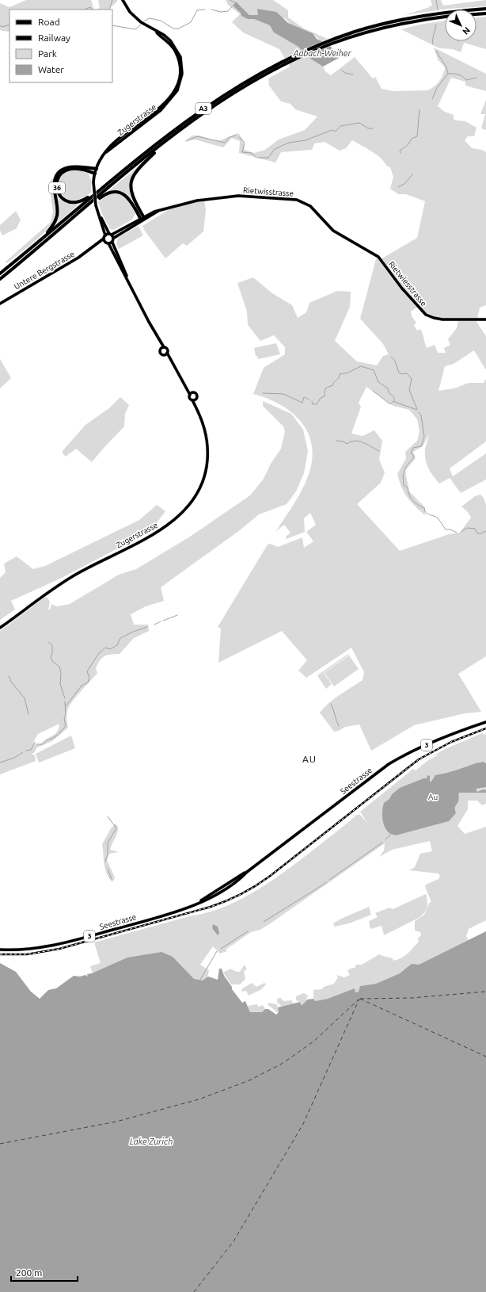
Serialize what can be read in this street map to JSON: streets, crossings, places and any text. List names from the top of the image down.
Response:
{
  "streets": {
    "highway": ["A3", "36"],
    "main road": [
      "Zugerstrasse",
      "Rietwisstrasse",
      "Untere Bergstrasse",
      "Rietwiesstrasse",
      "3",
      "Seestrasse"
    ]
  },
  "crossings": [
    ["A3", "36"],
    ["Zugerstrasse", "36"],
    ["Zugerstrasse", "Rietwisstrasse"],
    ["Zugerstrasse", "Untere Bergstrasse"],
    ["Rietwisstrasse", "Untere Bergstrasse"],
    ["Rietwisstrasse", "Rietwiesstrasse"]
  ],
  "districts": ["AU"],
  "water": ["Aabach-Weiher", "Lake Zurich"],
  "parks": ["Au"],
  "legend": [
    "Road",
    "Railway",
    "Park",
    "Water"
  ],
  "scale_bar": "200 m",
  "north": "bottom right"
}
